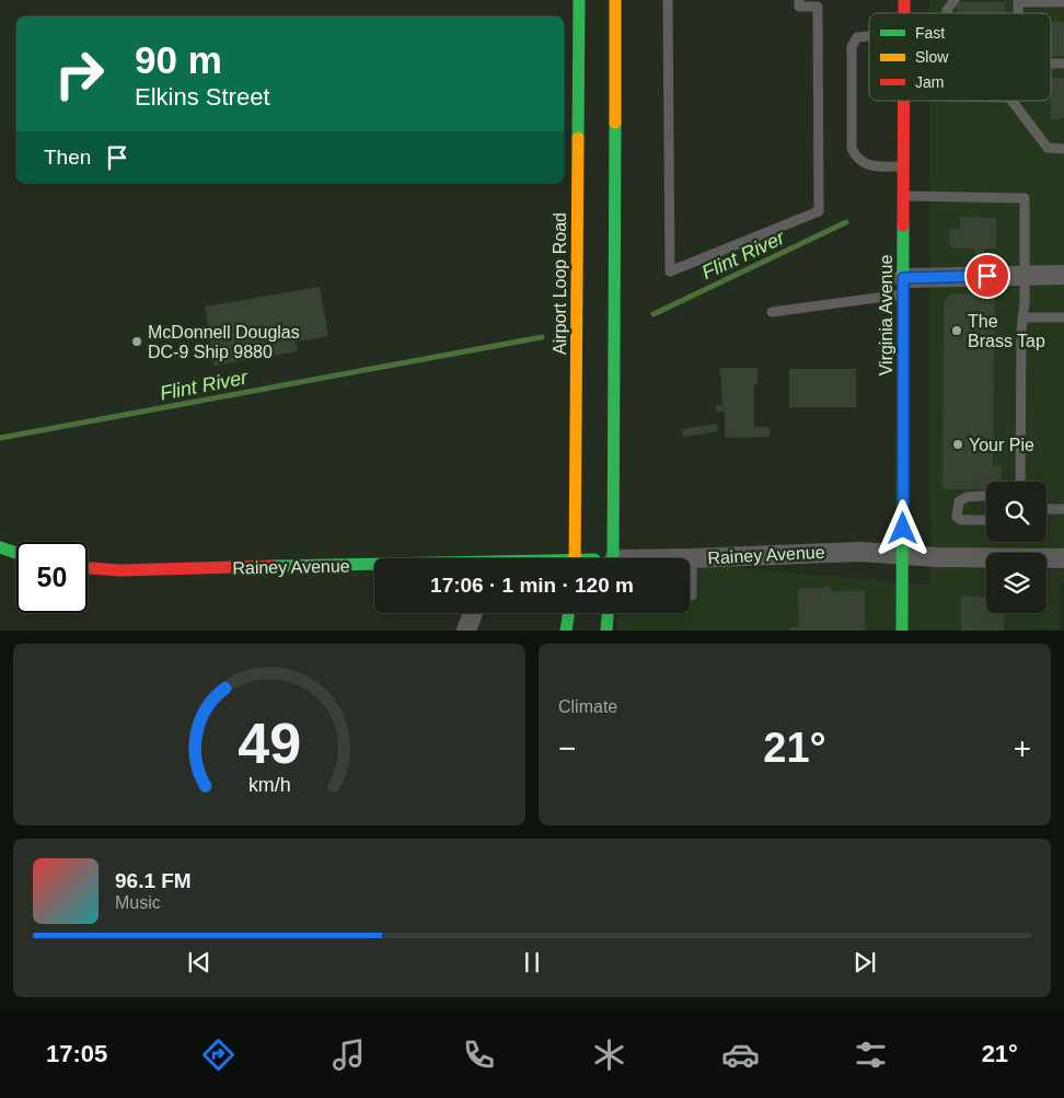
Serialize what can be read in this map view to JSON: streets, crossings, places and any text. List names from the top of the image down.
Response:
{
  "streets": {
    "main road": ["Airport Loop Road", "Virginia Avenue", "Rainey Avenue"]
  },
  "crossings": [
    ["Virginia Avenue", "Rainey Avenue"]
  ],
  "water": ["Flint River"],
  "places": ["The Brass Tap", "McDonnell Douglas DC-9 Ship 9880", "Your Pie"],
  "legend": ["Fast", "Slow", "Jam"],
  "page": {
    "turn": ["90 m", "Elkins Street"],
    "then": "Then",
    "limit": "50",
    "trip": "17:06 · 1 min · 120 m",
    "tile": "Climate",
    "heat": ["−", "21°", "+"],
    "song": ["96.1 FM", "Music"],
    "tabs": ["17:05", "21°"],
    "gauge": ["49", "km/h"]
  }
}
